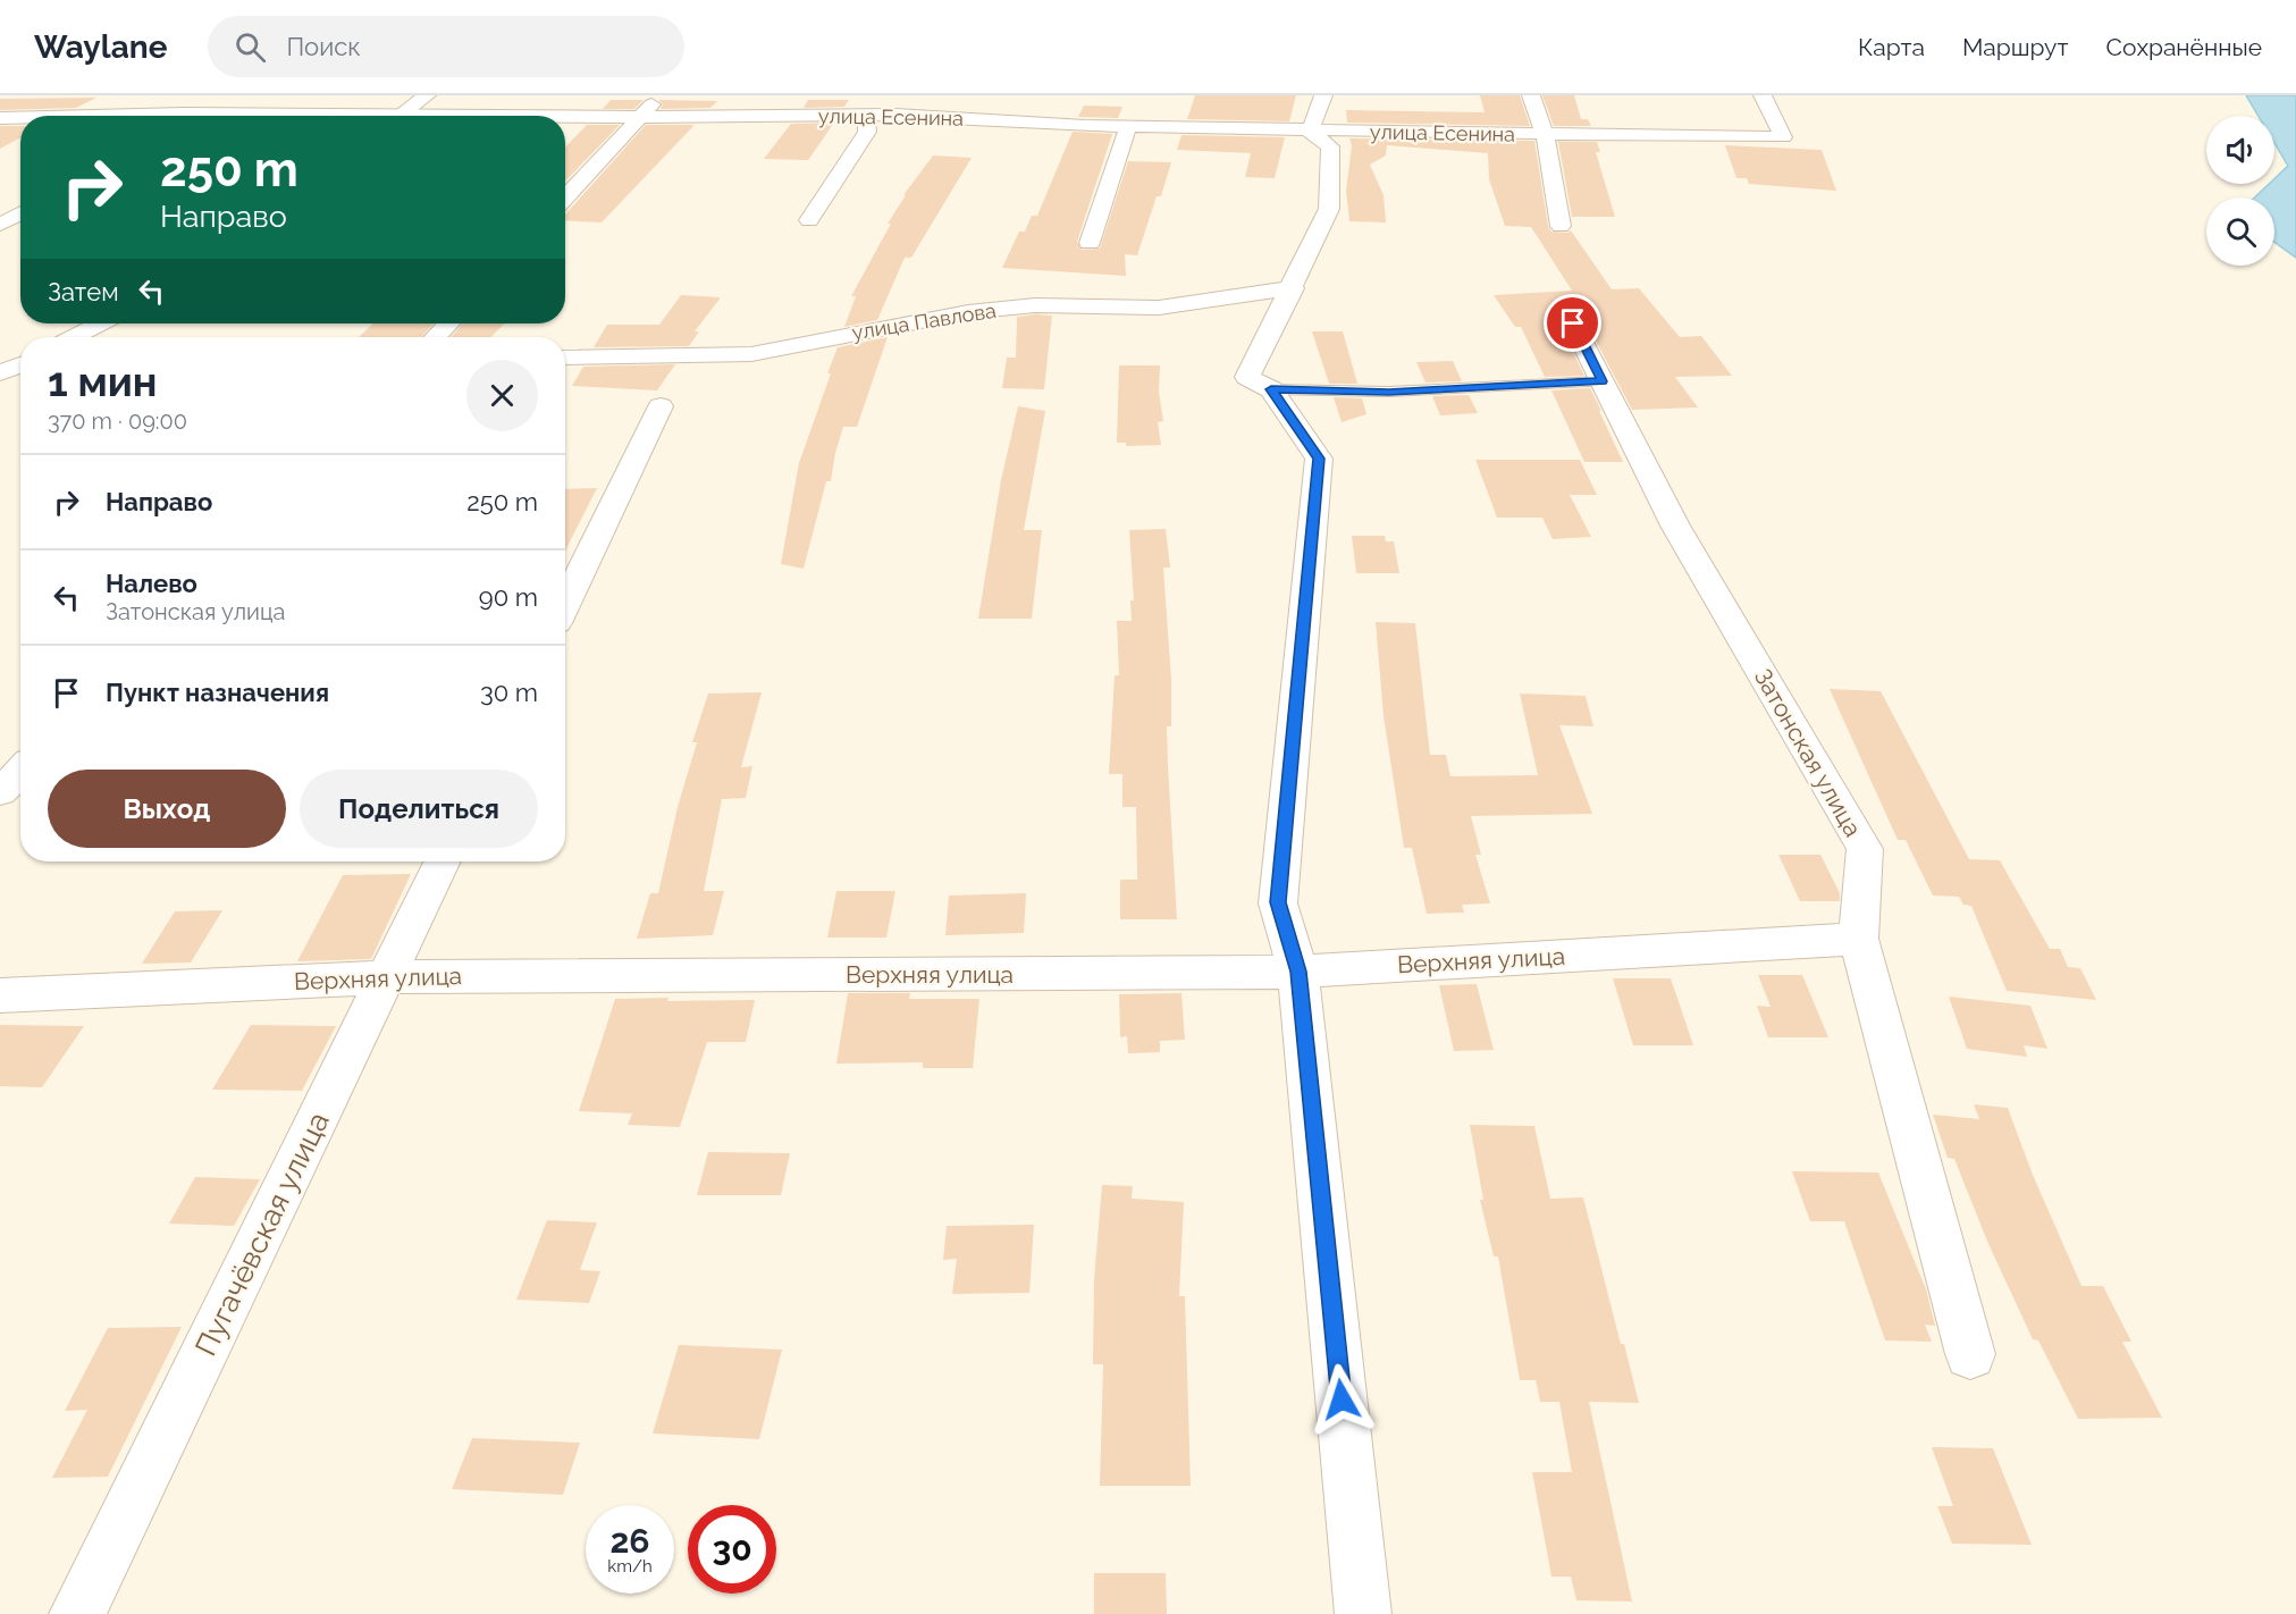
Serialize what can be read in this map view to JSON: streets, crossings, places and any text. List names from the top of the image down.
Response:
{
  "streets": {
    "street": [
      "улица Есенина",
      "улица Павлова",
      "Затонская улица",
      "Верхняя улица",
      "Пугачёвская улица"
    ]
  },
  "crossings": [
    ["Затонская улица", "Верхняя улица"],
    ["Верхняя улица", "Пугачёвская улица"]
  ],
  "page": {
    "header": "Waylane",
    "search": "Поиск",
    "nav": ["Карта", "Маршрут", "Сохранённые"],
    "turn": ["250 m", "Направо"],
    "then": "Затем",
    "heading": ["1 мин", "370 m · 09:00"],
    "list": [
      {
        "name": "Направо",
        "value": "250 m"
      },
      {
        "name": "Налево",
        "note": "Затонская улица",
        "value": "90 m"
      },
      {
        "name": "Пункт назначения",
        "value": "30 m"
      }
    ],
    "buttons": ["Выход", "Поделиться"],
    "speed": "26 km/h",
    "limit": "30"
  }
}
